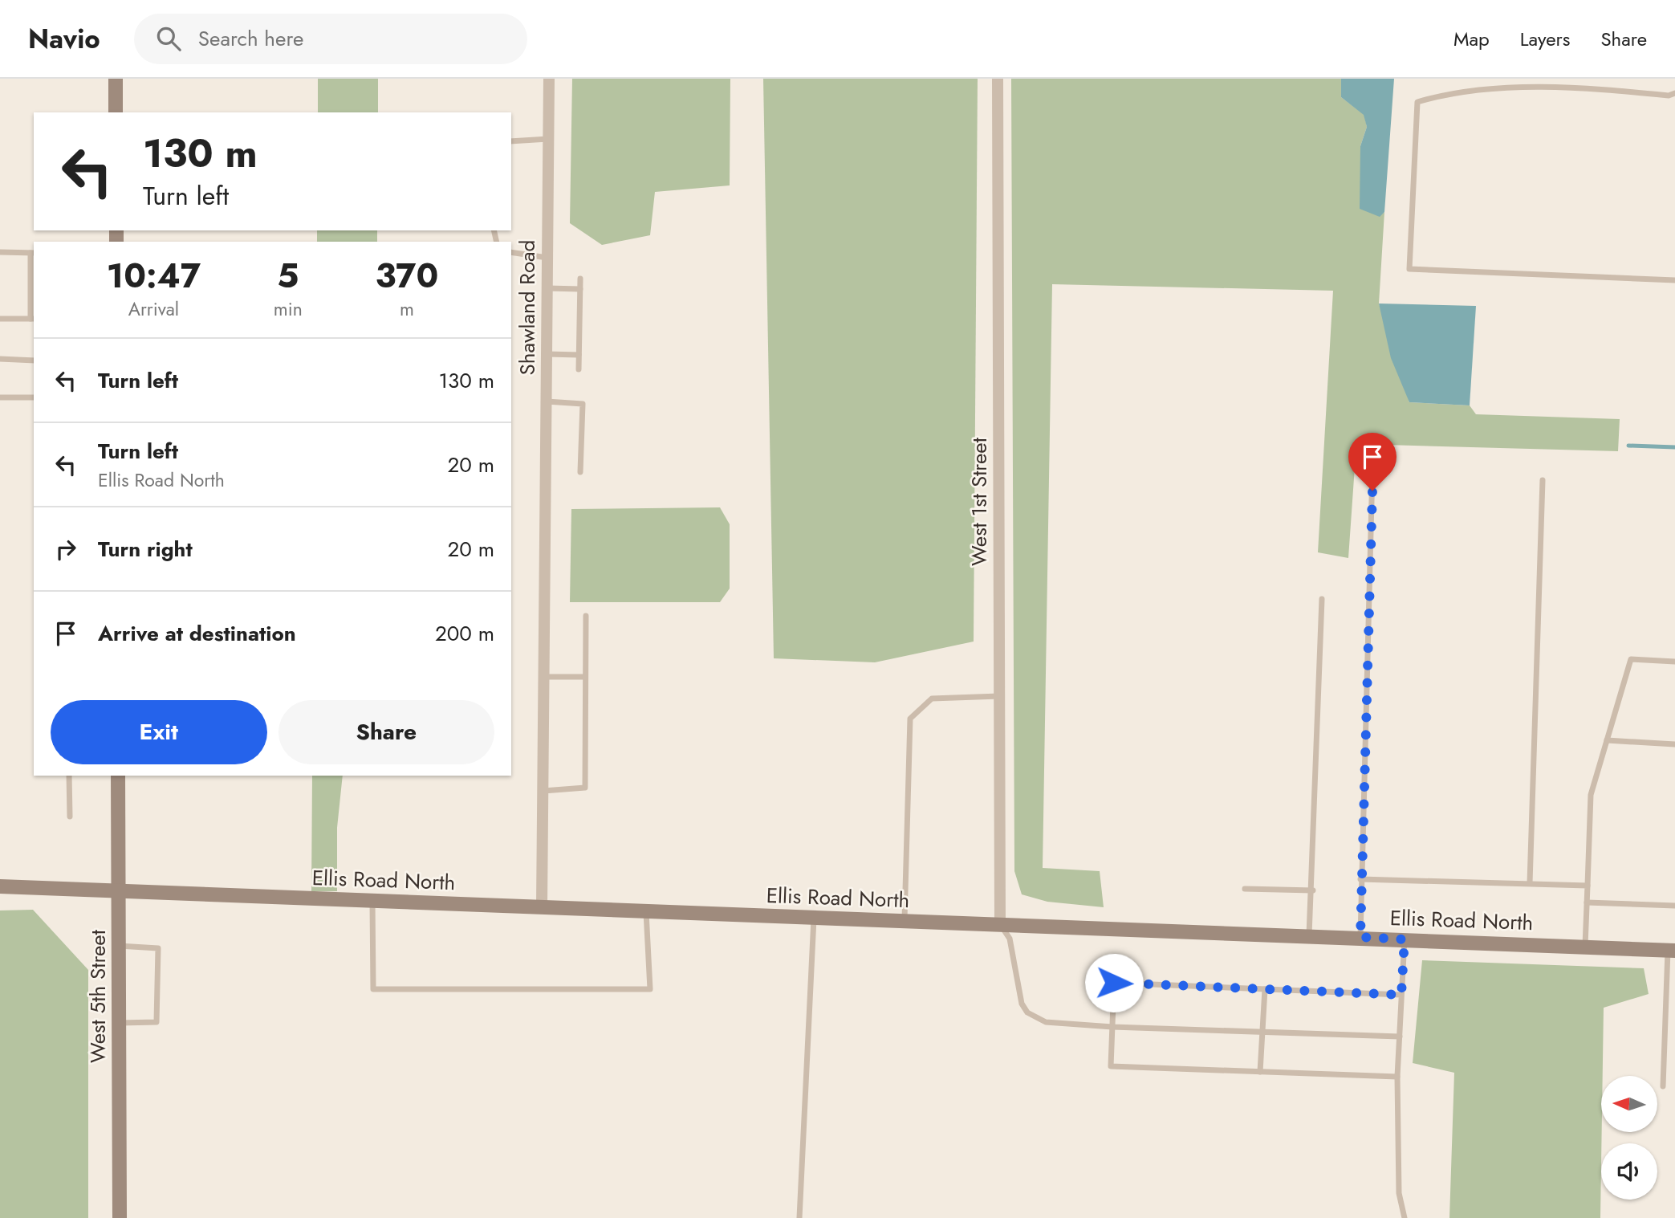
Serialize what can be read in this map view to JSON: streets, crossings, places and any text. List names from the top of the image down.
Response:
{
  "streets": {
    "street": [
      "Shawland Road",
      "West 1st Street",
      "Ellis Road North",
      "West 5th Street"
    ]
  },
  "crossings": [
    ["Shawland Road", "Ellis Road North"],
    ["West 1st Street", "Ellis Road North"],
    ["Ellis Road North", "West 5th Street"]
  ],
  "north": "left",
  "page": {
    "header": "Navio",
    "search": "Search here",
    "nav": ["Map", "Layers", "Share"],
    "turn": ["130 m", "Turn left"],
    "eta": [
      "10:47",
      "Arrival",
      "5",
      "min",
      "370",
      "m"
    ],
    "list": [
      {
        "name": "Turn left",
        "value": "130 m"
      },
      {
        "name": "Turn left",
        "note": "Ellis Road North",
        "value": "20 m"
      },
      {
        "name": "Turn right",
        "value": "20 m"
      },
      {
        "name": "Arrive at destination",
        "value": "200 m"
      }
    ],
    "buttons": ["Exit", "Share"]
  }
}
